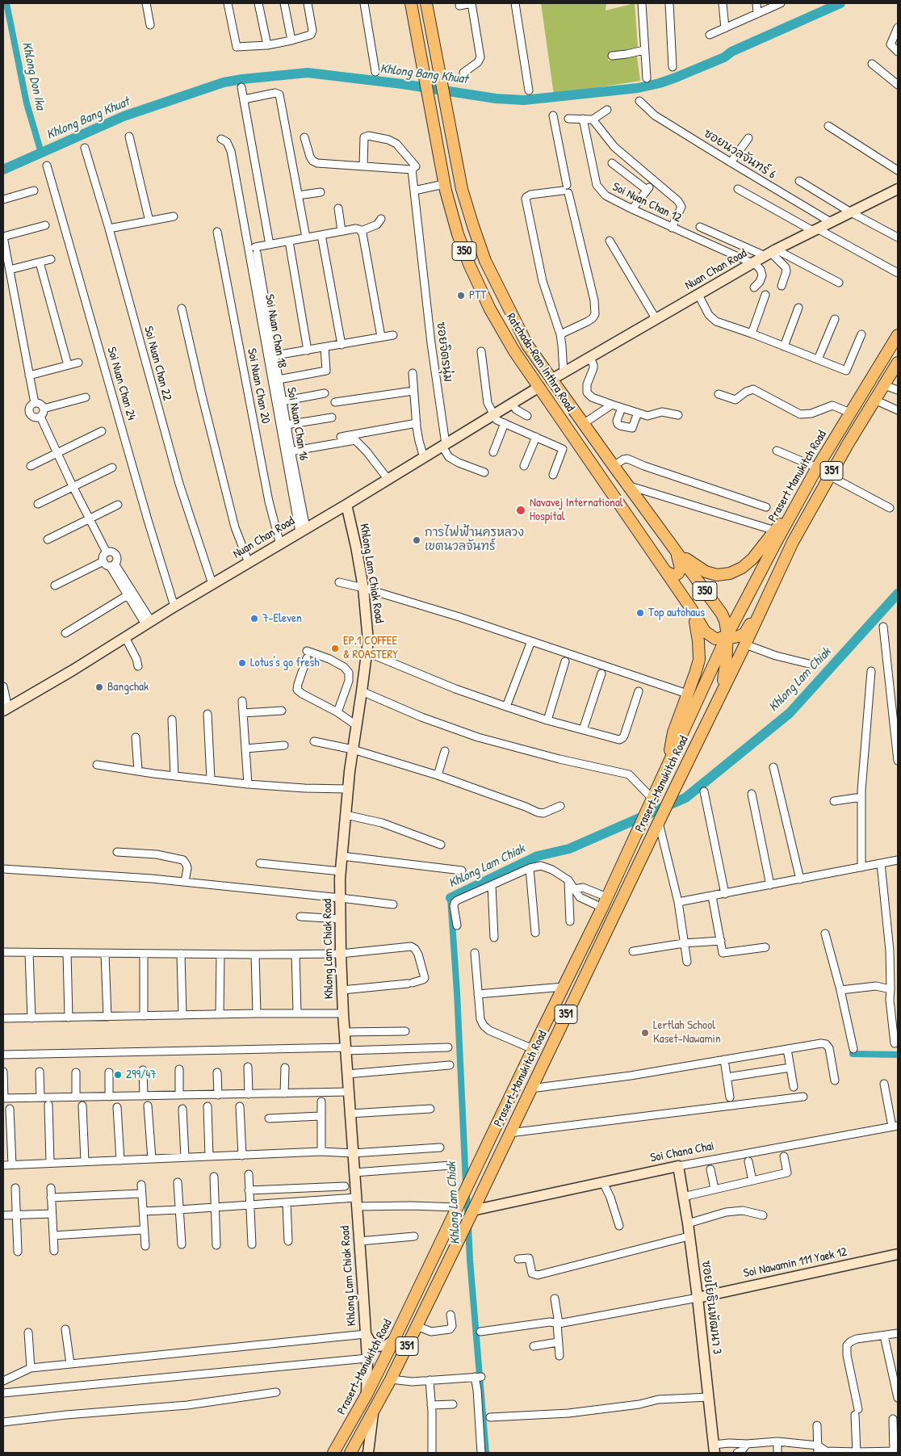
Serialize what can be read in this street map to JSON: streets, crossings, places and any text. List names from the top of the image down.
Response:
{
  "streets": {
    "main road": [
      "350",
      "Ratchada-Ram Inthra Road",
      "351",
      "Prasert Manukitch Road",
      "Prasert-Manukitch Road"
    ],
    "street": [
      "ซอยนวลจันทร์ 6",
      "Soi Nuan Chan 12",
      "Nuan Chan Road",
      "Soi Nuan Chan 18",
      "ซอยจิตรนุ่ม",
      "Soi Nuan Chan 22",
      "Soi Nuan Chan 24",
      "Soi Nuan Chan 20",
      "Soi Nuan Chan 16",
      "Khlong Lam Chiak Road",
      "Soi Chana Chai",
      "Soi Nawamin 111 Yaek 12",
      "ซอยโยธินพัฒนา 3"
    ]
  },
  "crossings": [
    ["ซอยนวลจันทร์ 6", "Nuan Chan Road"],
    ["Soi Nuan Chan 12", "Nuan Chan Road"],
    ["Nuan Chan Road", "Soi Nuan Chan 18"],
    ["Nuan Chan Road", "ซอยจิตรนุ่ม"],
    ["Nuan Chan Road", "Ratchada-Ram Inthra Road"],
    ["Nuan Chan Road", "Soi Nuan Chan 22"],
    ["Nuan Chan Road", "Soi Nuan Chan 24"],
    ["Nuan Chan Road", "Soi Nuan Chan 20"],
    ["Nuan Chan Road", "Soi Nuan Chan 16"],
    ["Nuan Chan Road", "Khlong Lam Chiak Road"],
    ["Soi Nuan Chan 18", "Soi Nuan Chan 16"],
    ["Ratchada-Ram Inthra Road", "351"],
    ["Ratchada-Ram Inthra Road", "Prasert Manukitch Road"],
    ["Ratchada-Ram Inthra Road", "Prasert-Manukitch Road"],
    ["351", "Prasert-Manukitch Road"],
    ["Prasert Manukitch Road", "Prasert-Manukitch Road"],
    ["Khlong Lam Chiak Road", "Prasert-Manukitch Road"],
    ["Prasert-Manukitch Road", "Soi Chana Chai"],
    ["Soi Chana Chai", "ซอยโยธินพัฒนา 3"],
    ["Soi Nawamin 111 Yaek 12", "ซอยโยธินพัฒนา 3"]
  ],
  "water": ["Khlong Bang Khuat", "Khlong Don Ika", "Khlong Lam Chiak"],
  "places": [
    "PTT",
    "Navavej International Hospital",
    "การไฟฟ้านครหลวง เขตนวลจันทร์",
    "Top autohaus",
    "7-Eleven",
    "EP.1 COFFEE & ROASTERY",
    "Lotus's go fresh",
    "Bangchak",
    "Lertlah School Kaset-Nawamin",
    "299/47"
  ]
}
